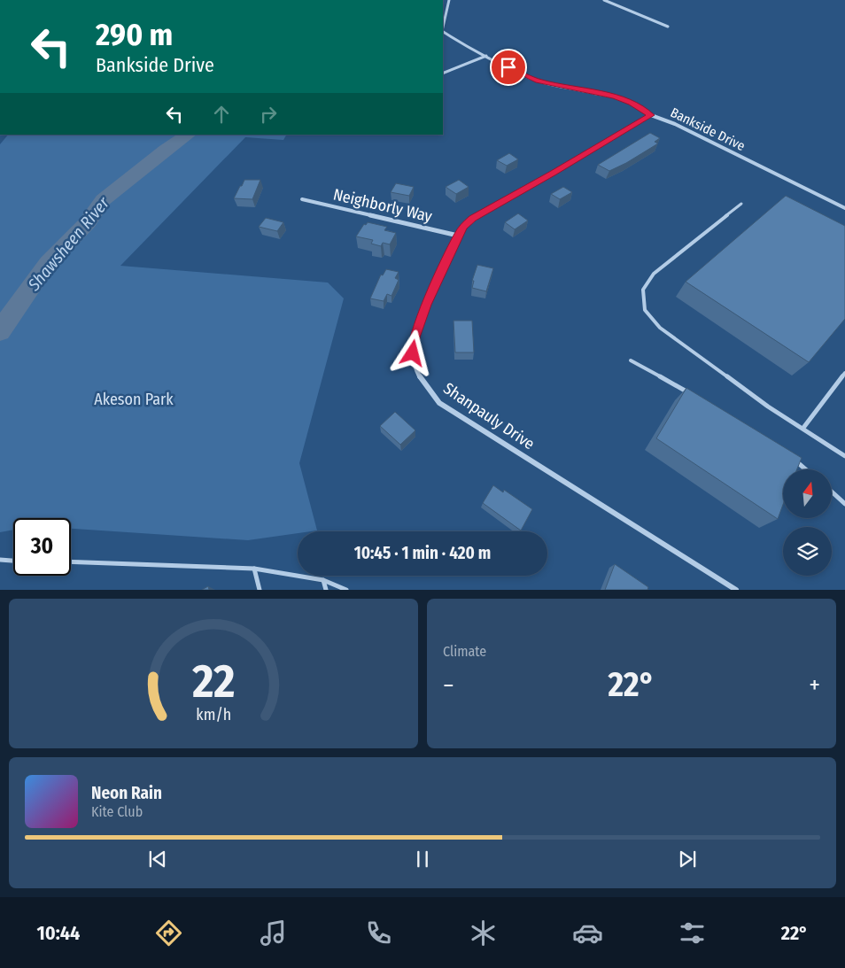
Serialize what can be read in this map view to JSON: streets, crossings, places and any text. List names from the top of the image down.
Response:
{
  "streets": {
    "street": ["Bankside Drive", "Neighborly Way", "Shanpauly Drive"]
  },
  "crossings": [
    ["Bankside Drive", "Shanpauly Drive"],
    ["Neighborly Way", "Shanpauly Drive"]
  ],
  "water": ["Shawsheen River"],
  "parks": ["Akeson Park"],
  "north": "top",
  "page": {
    "turn": ["290 m", "Bankside Drive"],
    "limit": "30",
    "trip": "10:45 · 1 min · 420 m",
    "tile": "Climate",
    "heat": ["−", "22°", "+"],
    "song": ["Neon Rain", "Kite Club"],
    "tabs": ["10:44", "22°"],
    "gauge": ["22", "km/h"]
  }
}
